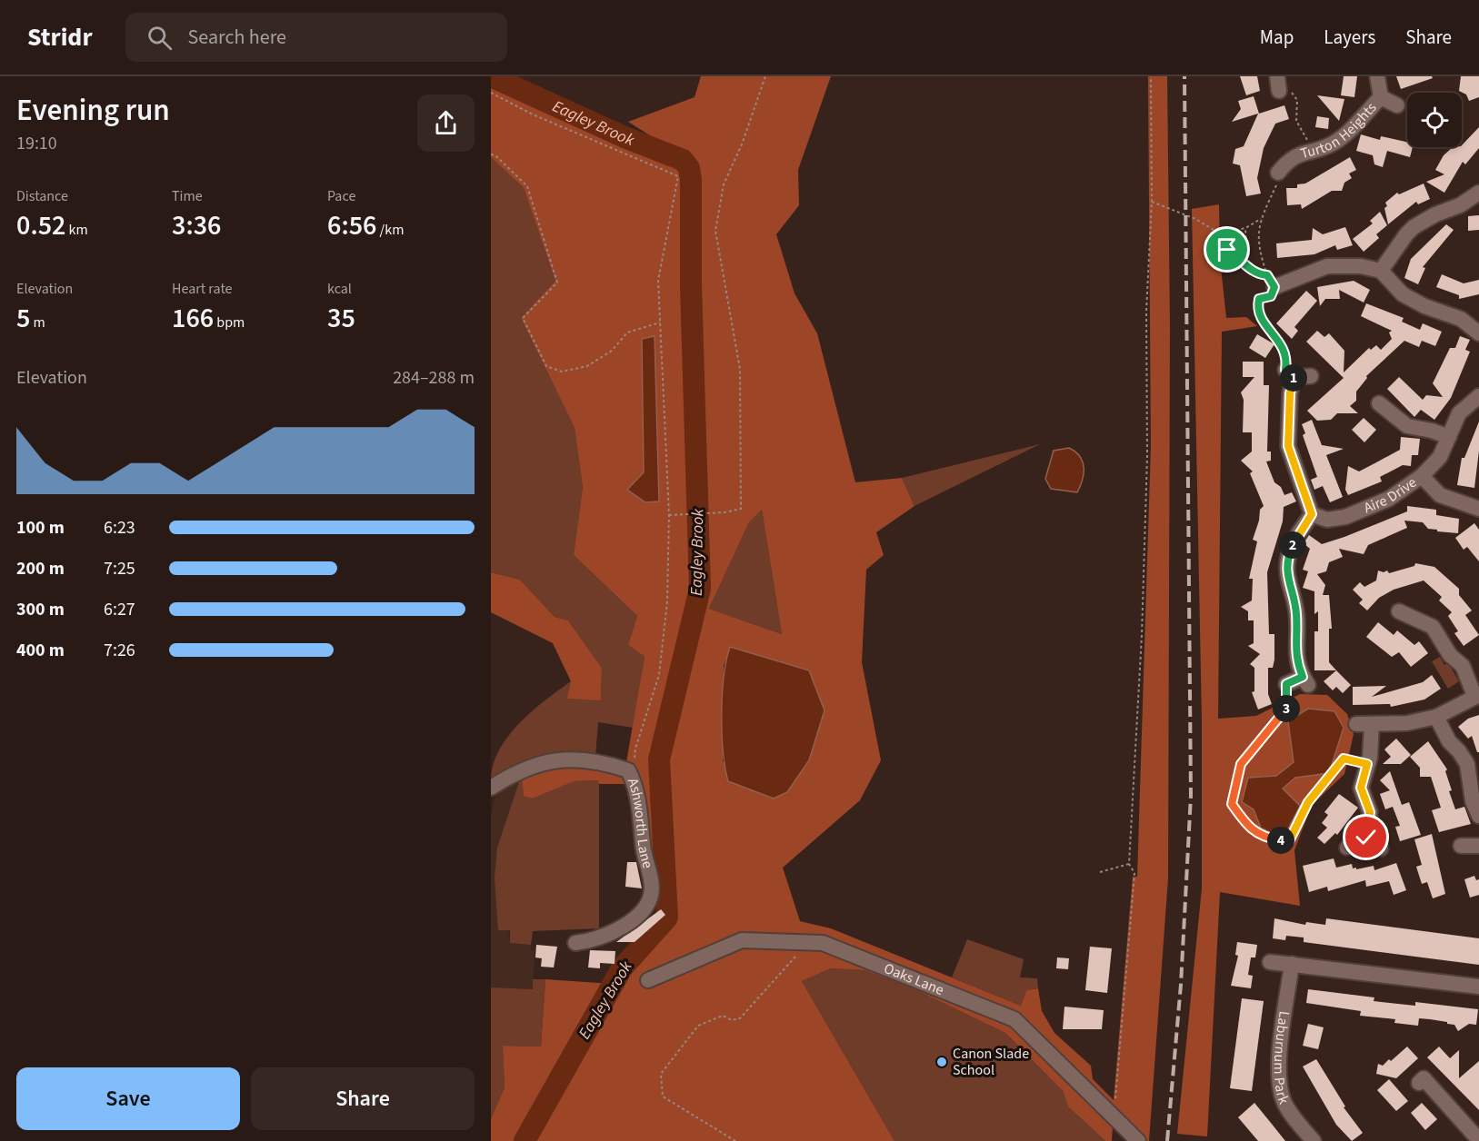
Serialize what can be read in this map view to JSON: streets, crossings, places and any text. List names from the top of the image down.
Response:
{
  "streets": {
    "street": [
      "Turton Heights",
      "Aire Drive",
      "Ashworth Lane",
      "Oaks Lane",
      "Laburnum Park"
    ]
  },
  "water": ["Eagley Brook"],
  "places": ["Canon Slade School"],
  "page": {
    "header": "Stridr",
    "search": "Search here",
    "nav": ["Map", "Layers", "Share"],
    "heading": ["Evening run", "19:10"],
    "stats": [
      ["Distance", "0.52 km"],
      ["Time", "3:36"],
      ["Pace", "6:56 /km"],
      ["Elevation", "5 m"],
      ["Heart rate", "166 bpm"],
      ["kcal", "35"]
    ],
    "chart": ["Elevation", "284–288 m"],
    "pins": [
      "1",
      "2",
      "3",
      "4"
    ],
    "list": [
      {
        "name": "100 m",
        "note": "6:23"
      },
      {
        "name": "200 m",
        "note": "7:25"
      },
      {
        "name": "300 m",
        "note": "6:27"
      },
      {
        "name": "400 m",
        "note": "7:26"
      }
    ],
    "buttons": ["Save", "Share"]
  }
}
